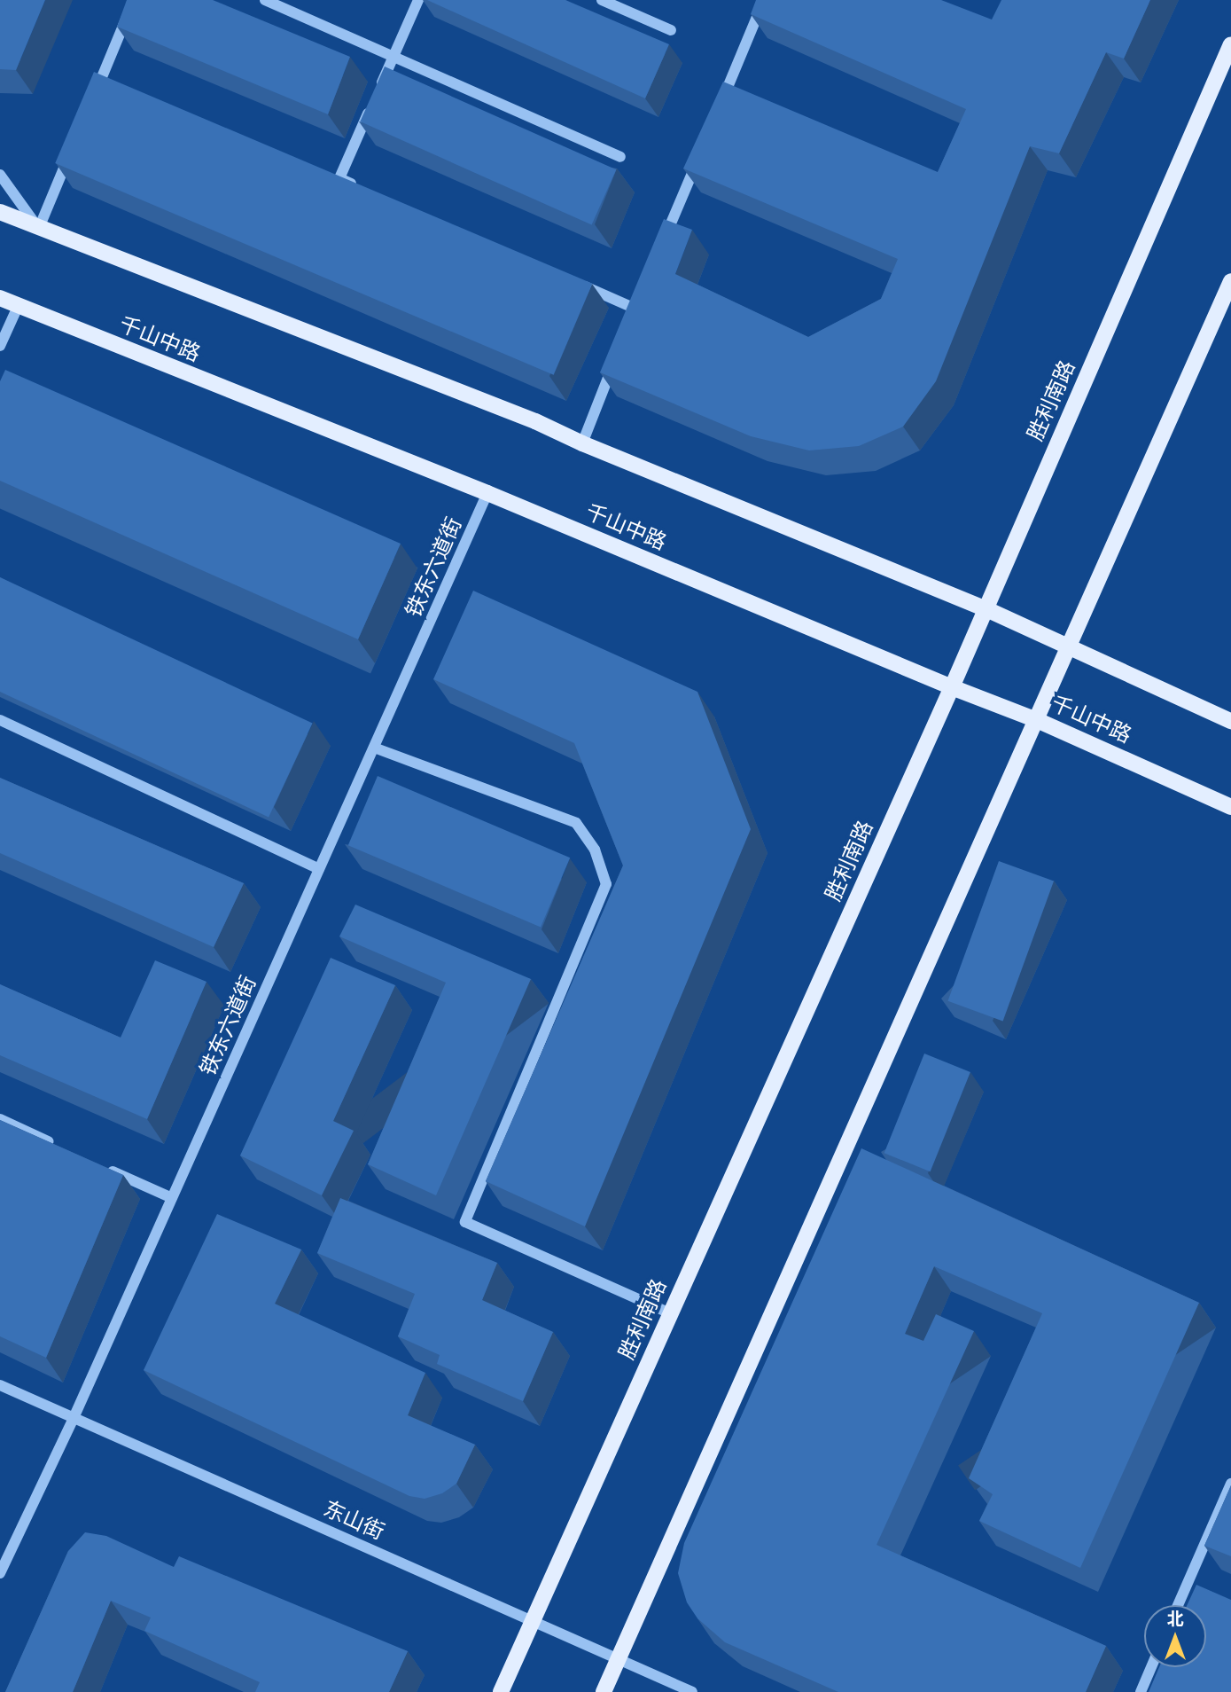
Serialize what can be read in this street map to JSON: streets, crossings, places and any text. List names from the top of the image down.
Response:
{
  "streets": {
    "main road": ["千山中路", "胜利南路"],
    "street": ["铁东六道街", "东山街"]
  },
  "crossings": [
    ["千山中路", "胜利南路"],
    ["千山中路", "铁东六道街"],
    ["胜利南路", "东山街"],
    ["铁东六道街", "东山街"]
  ],
  "north": "top"
}
